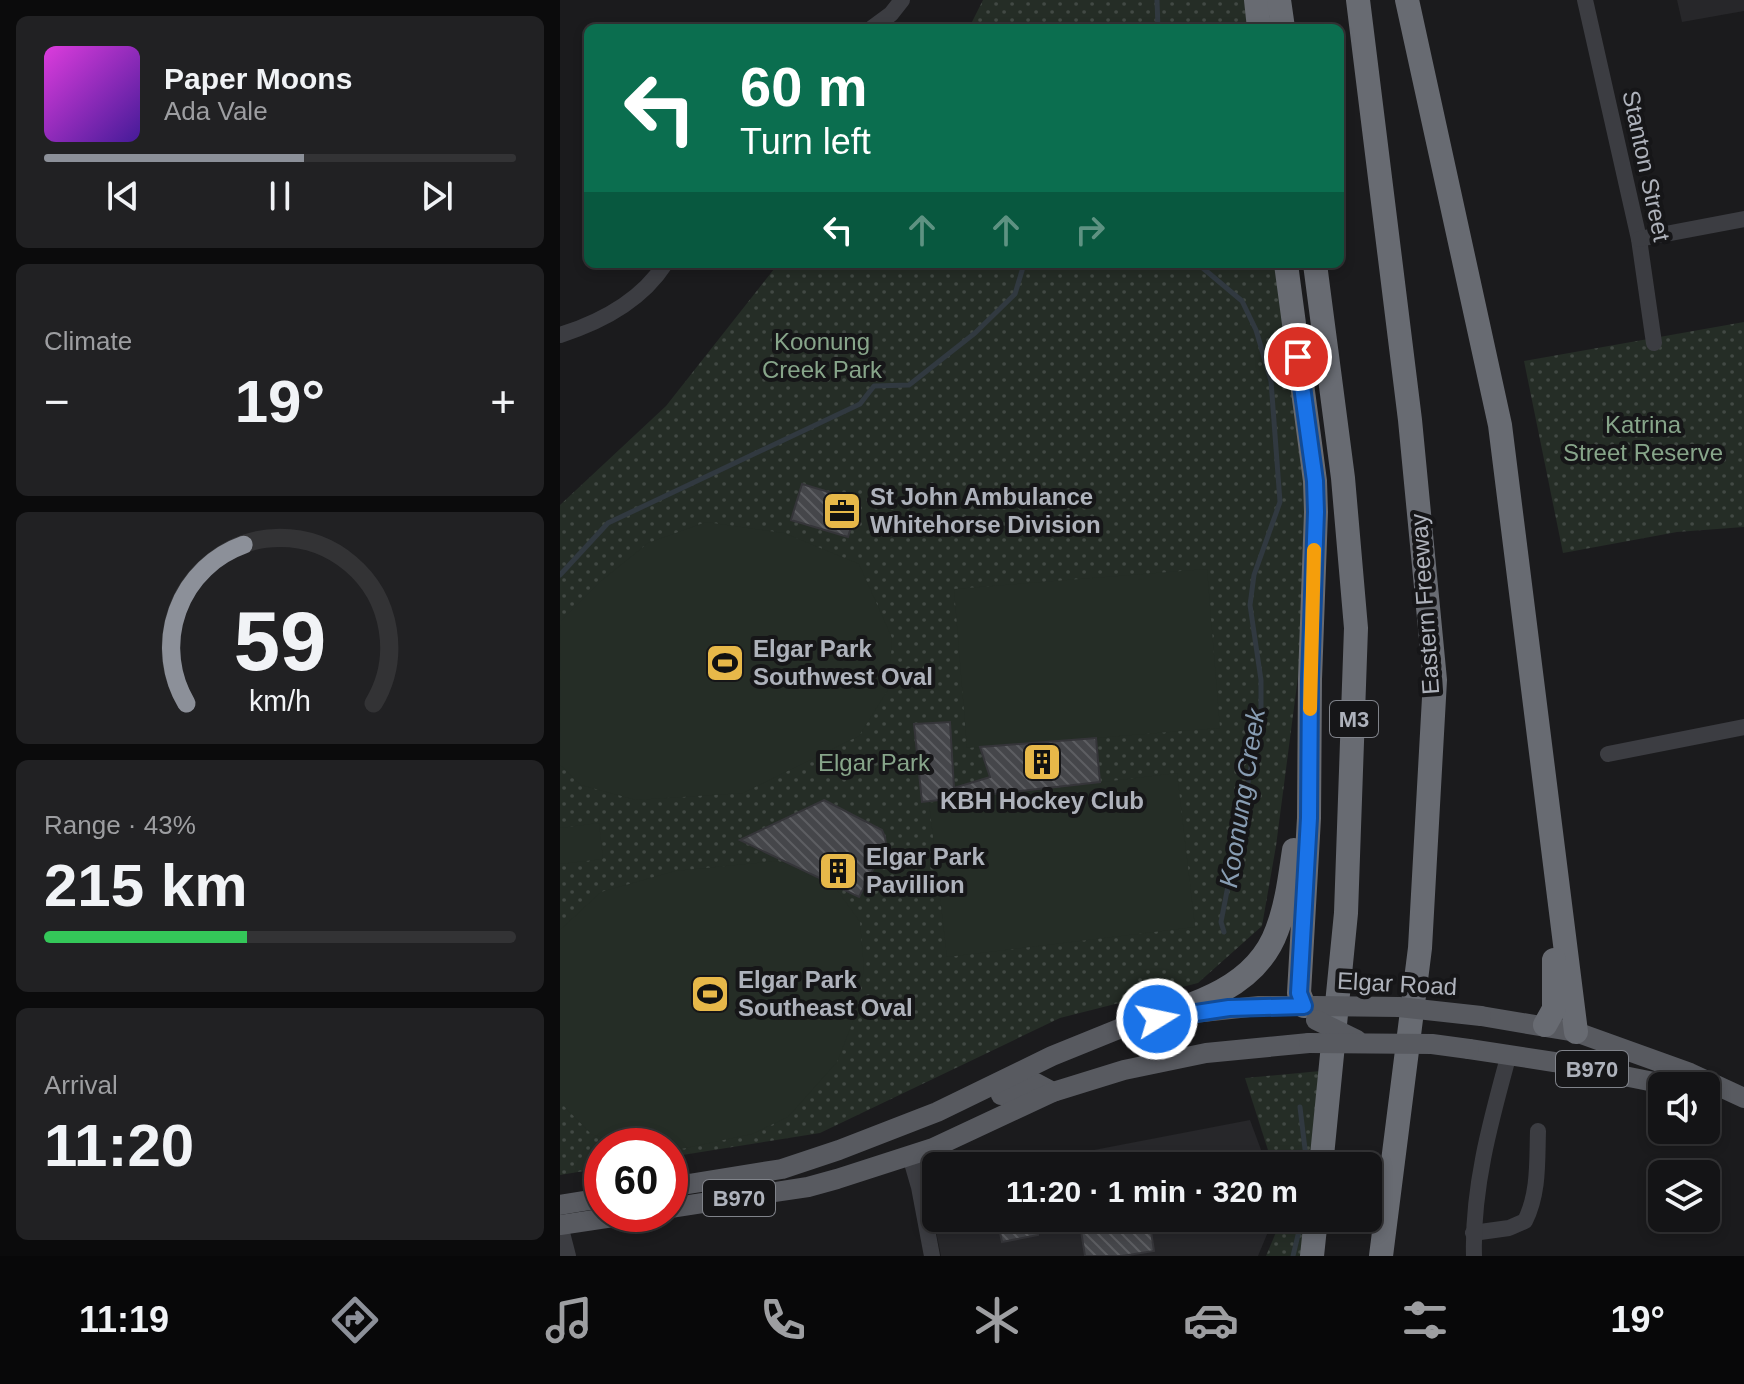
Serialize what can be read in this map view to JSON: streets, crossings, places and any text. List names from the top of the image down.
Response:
{
  "streets": {
    "highway": ["Eastern Freeway", "M3"],
    "main road": ["Elgar Road", "B970"],
    "street": ["Stanton Street"]
  },
  "water": ["Koonung Creek"],
  "parks": ["Koonung Creek Park", "Katrina Street Reserve", "Elgar Park"],
  "places": {
    "office": ["St John Ambulance Whitehorse Division"],
    "sports": ["Elgar Park Southwest Oval", "Elgar Park Southeast Oval"],
    "building": ["KBH Hockey Club", "Elgar Park Pavillion"]
  },
  "page": {
    "turn": ["60 m", "Turn left"],
    "song": ["Paper Moons", "Ada Vale"],
    "tile": [
      "Climate",
      ["Range · 43%", "215 km"],
      ["Arrival", "11:20"]
    ],
    "heat": ["−", "19°", "+"],
    "limit": "60",
    "trip": "11:20 · 1 min · 320 m",
    "tabs": ["11:19", "19°"],
    "gauge": ["59", "km/h"]
  }
}
